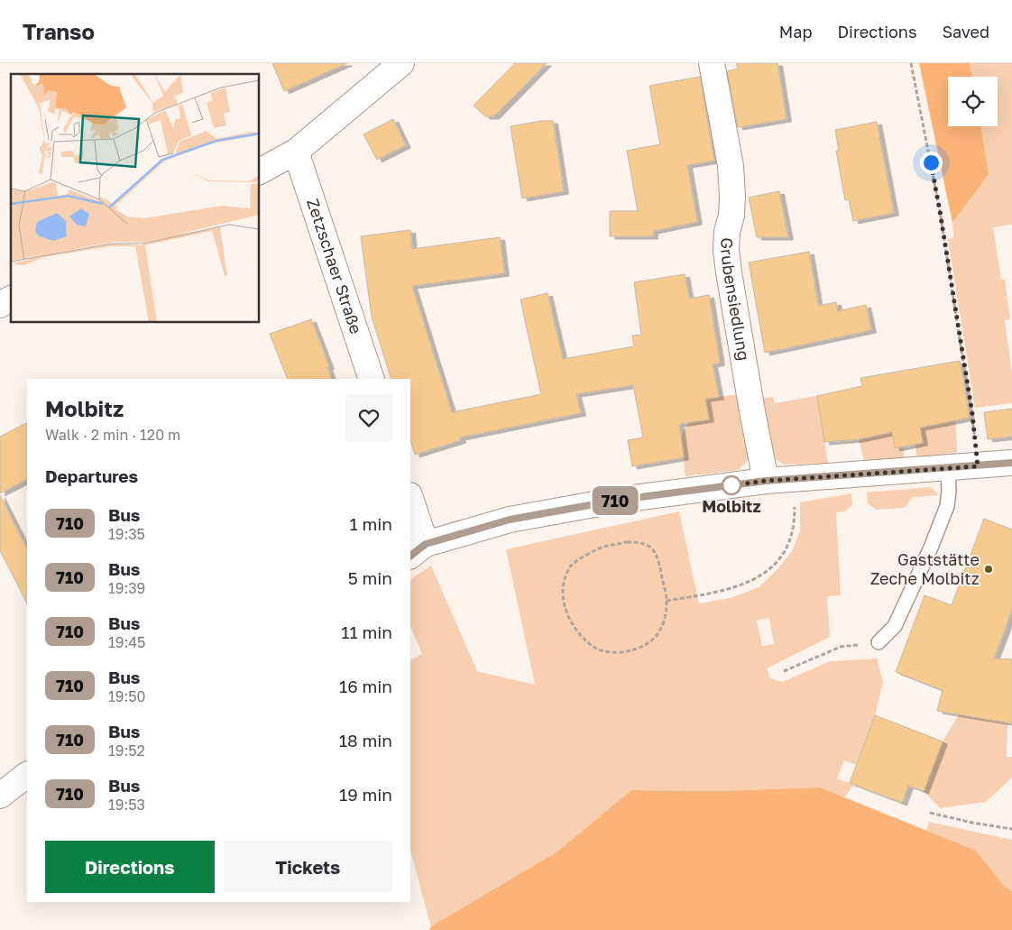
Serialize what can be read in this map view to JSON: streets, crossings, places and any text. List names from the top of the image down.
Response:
{
  "streets": {
    "street": ["Zetzschaer Straße", "Grubensiedlung"]
  },
  "places": ["Molbitz", "Gaststätte Zeche Molbitz"],
  "lines": ["bus line 710"],
  "page": {
    "header": "Transo",
    "nav": ["Map", "Directions", "Saved"],
    "on_map": "710",
    "heading": [
      ["Molbitz", "Walk · 2 min · 120 m"],
      "Departures"
    ],
    "list": [
      {
        "mark": "710",
        "name": "Bus",
        "note": "19:35",
        "value": "1 min"
      },
      {
        "mark": "710",
        "name": "Bus",
        "note": "19:39",
        "value": "5 min"
      },
      {
        "mark": "710",
        "name": "Bus",
        "note": "19:45",
        "value": "11 min"
      },
      {
        "mark": "710",
        "name": "Bus",
        "note": "19:50",
        "value": "16 min"
      },
      {
        "mark": "710",
        "name": "Bus",
        "note": "19:52",
        "value": "18 min"
      },
      {
        "mark": "710",
        "name": "Bus",
        "note": "19:53",
        "value": "19 min"
      }
    ],
    "buttons": ["Directions", "Tickets"]
  }
}
